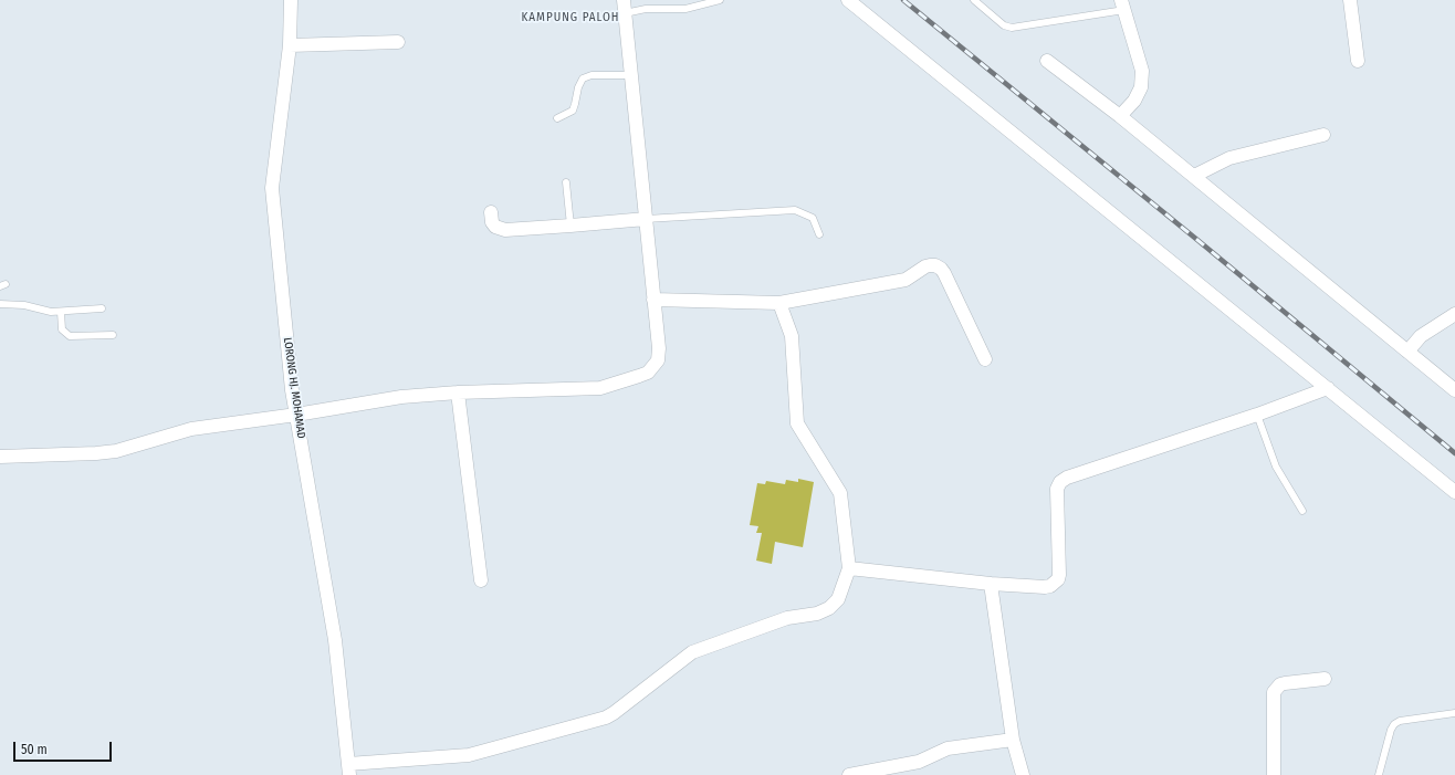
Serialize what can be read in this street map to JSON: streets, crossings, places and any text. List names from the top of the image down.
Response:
{
  "streets": {
    "street": ["LORONG HJ. MOHAMAD"]
  },
  "districts": ["KAMPUNG PALOH"],
  "scale_bar": "50 m"
}
